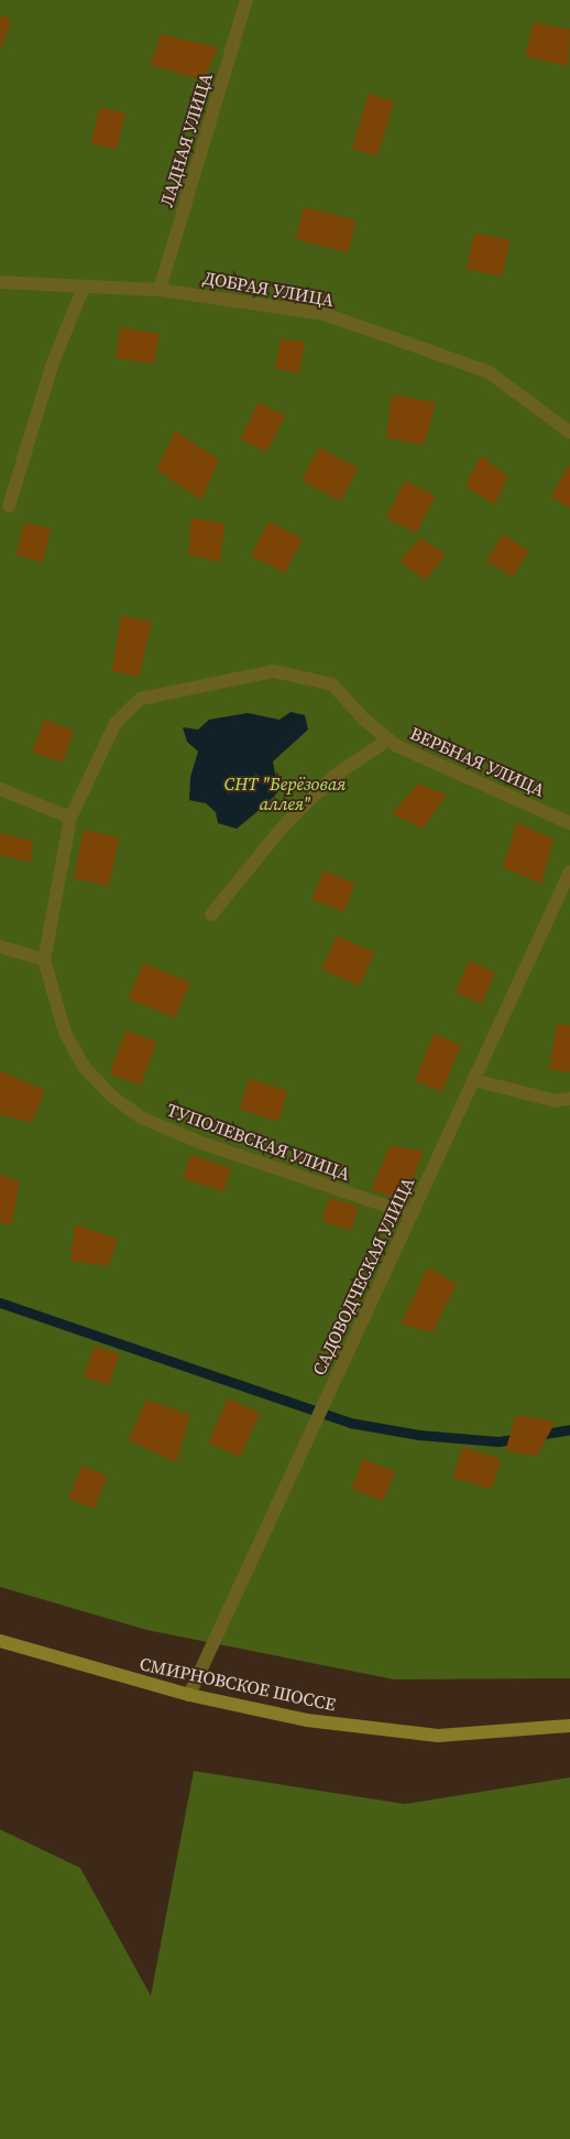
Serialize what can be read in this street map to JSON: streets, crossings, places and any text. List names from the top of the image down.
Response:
{
  "streets": {
    "main road": ["СМИРНОВСКОЕ ШОССЕ"],
    "lane": [
      "ЛАДНАЯ УЛИЦА",
      "ДОБРАЯ УЛИЦА",
      "ВЕРБНАЯ УЛИЦА",
      "ТУПОЛЕВСКАЯ УЛИЦА",
      "САДОВОДЧЕСКАЯ УЛИЦА"
    ]
  },
  "crossings": [
    ["ЛАДНАЯ УЛИЦА", "ДОБРАЯ УЛИЦА"],
    ["ВЕРБНАЯ УЛИЦА", "ТУПОЛЕВСКАЯ УЛИЦА"],
    ["ТУПОЛЕВСКАЯ УЛИЦА", "САДОВОДЧЕСКАЯ УЛИЦА"],
    ["САДОВОДЧЕСКАЯ УЛИЦА", "СМИРНОВСКОЕ ШОССЕ"]
  ],
  "parks": ["СНТ \"Берёзовая аллея\""]
}
